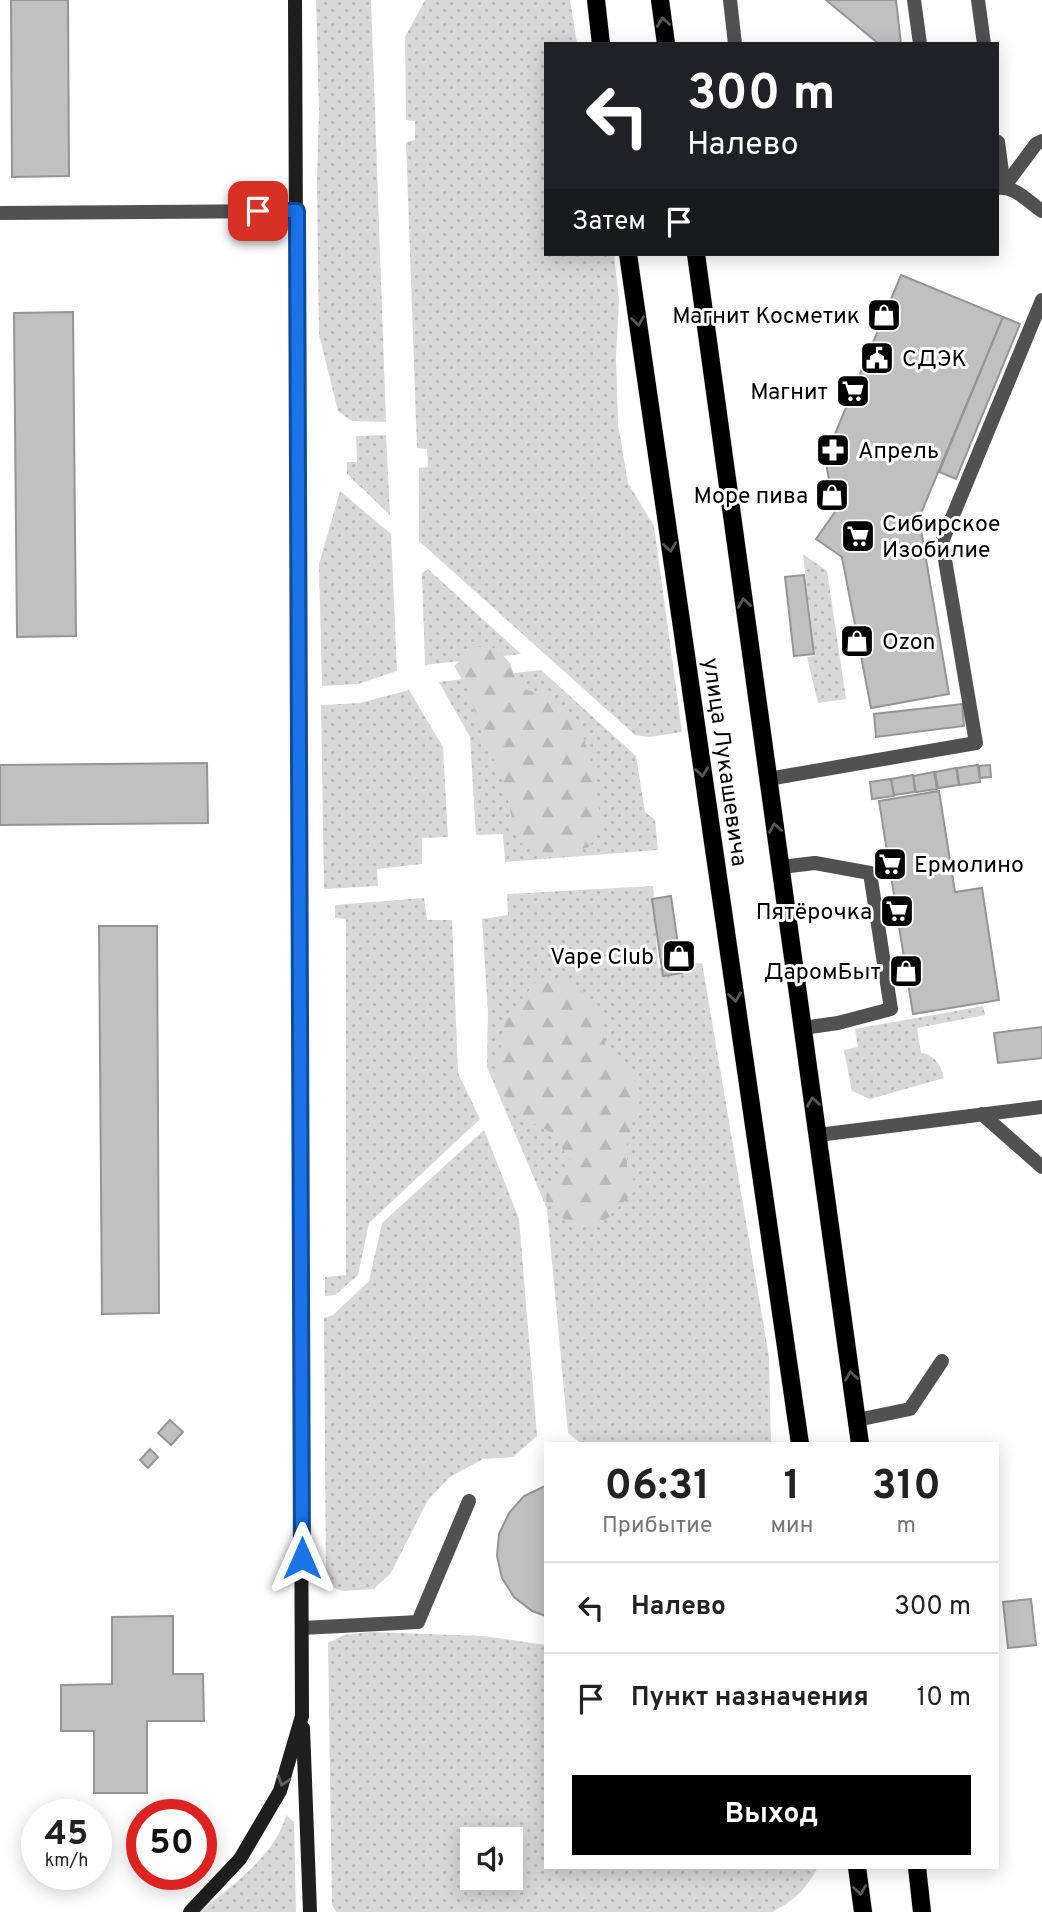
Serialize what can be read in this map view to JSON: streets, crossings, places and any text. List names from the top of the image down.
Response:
{
  "streets": {
    "main road": ["улица Лукашевича"]
  },
  "places": {
    "shop": [
      "Магнит Косметик",
      "Море пива",
      "Ozon",
      "Vape Club",
      "ДаромБыт"
    ],
    "public building": ["СДЭК"],
    "supermarket": [
      "Магнит",
      "Сибирское Изобилие",
      "Ермолино",
      "Пятёрочка"
    ],
    "pharmacy": ["Апрель"]
  },
  "page": {
    "turn": ["300 m", "Налево"],
    "then": "Затем",
    "eta": [
      "06:31",
      "Прибытие",
      "1",
      "мин",
      "310",
      "m"
    ],
    "list": [
      {
        "name": "Налево",
        "value": "300 m"
      },
      {
        "name": "Пункт назначения",
        "value": "10 m"
      }
    ],
    "buttons": "Выход",
    "speed": "45 km/h",
    "limit": "50"
  }
}
